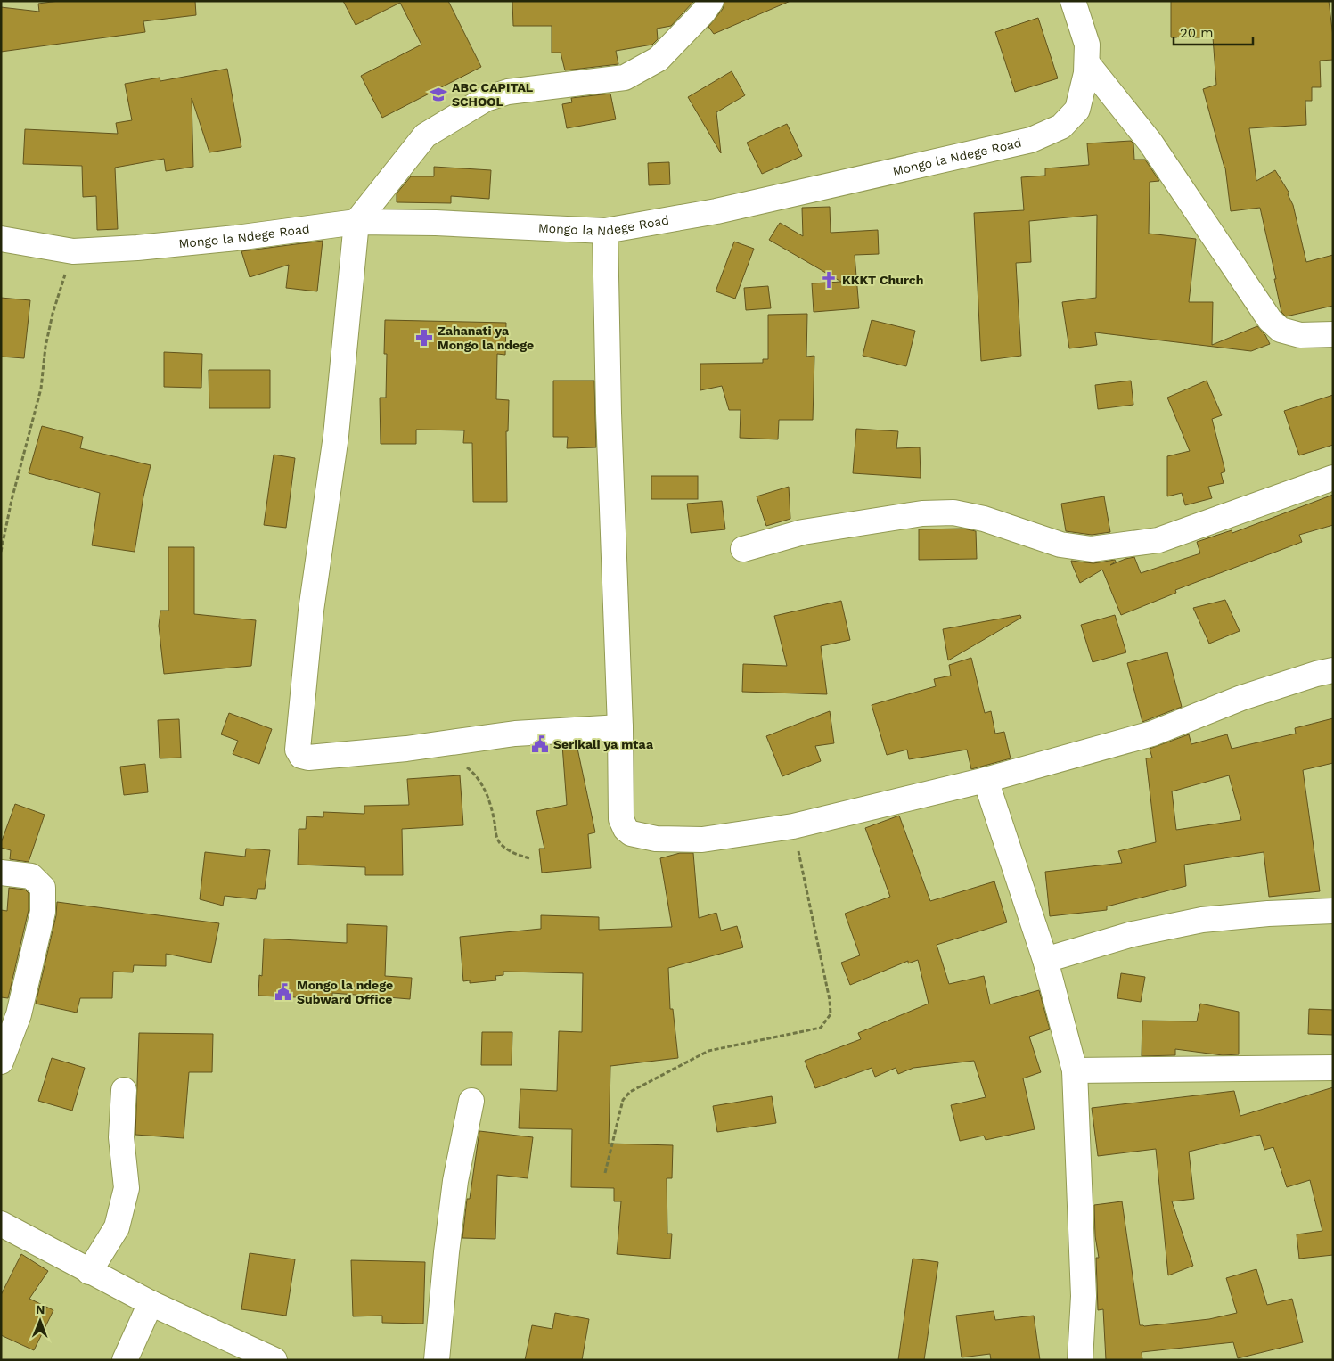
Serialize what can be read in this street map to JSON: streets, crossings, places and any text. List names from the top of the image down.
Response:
{
  "streets": {
    "street": ["Mongo la Ndege Road"]
  },
  "places": {
    "school or university": ["ABC CAPITAL SCHOOL"],
    "church": ["KKKT Church"],
    "pharmacy": ["Zahanati ya Mongo la ndege"],
    "public building": ["Serikali ya mtaa", "Mongo la ndege Subward Office"]
  },
  "scale_bar": "20 m",
  "north": "top"
}
